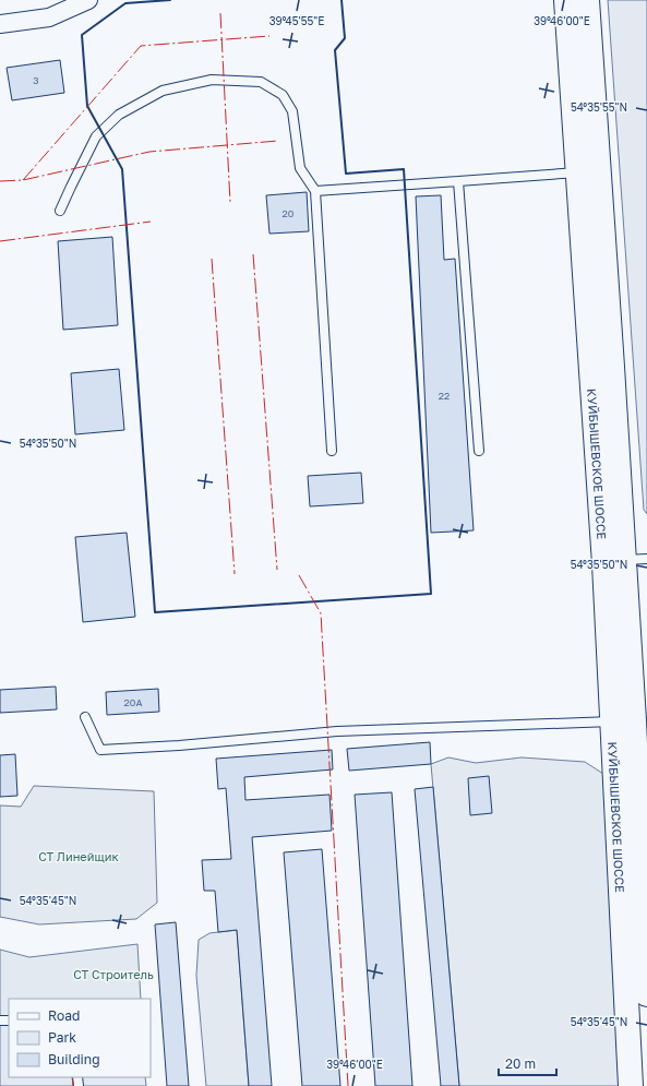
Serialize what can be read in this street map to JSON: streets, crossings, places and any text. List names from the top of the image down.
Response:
{
  "streets": {
    "main road": ["КУЙБЫШЕВСКОЕ ШОССЕ"]
  },
  "parks": ["СТ Линейщик", "СТ Строитель"],
  "house_numbers": [
    "3",
    "20",
    "22",
    "20А"
  ],
  "legend": ["Road", "Park", "Building"],
  "scale_bar": "20 m",
  "coordinates": [
    "39°45'55\"E",
    "39°46'00\"E",
    "54°35'55\"N",
    "54°35'50\"N",
    "54°35'45\"N"
  ]
}
